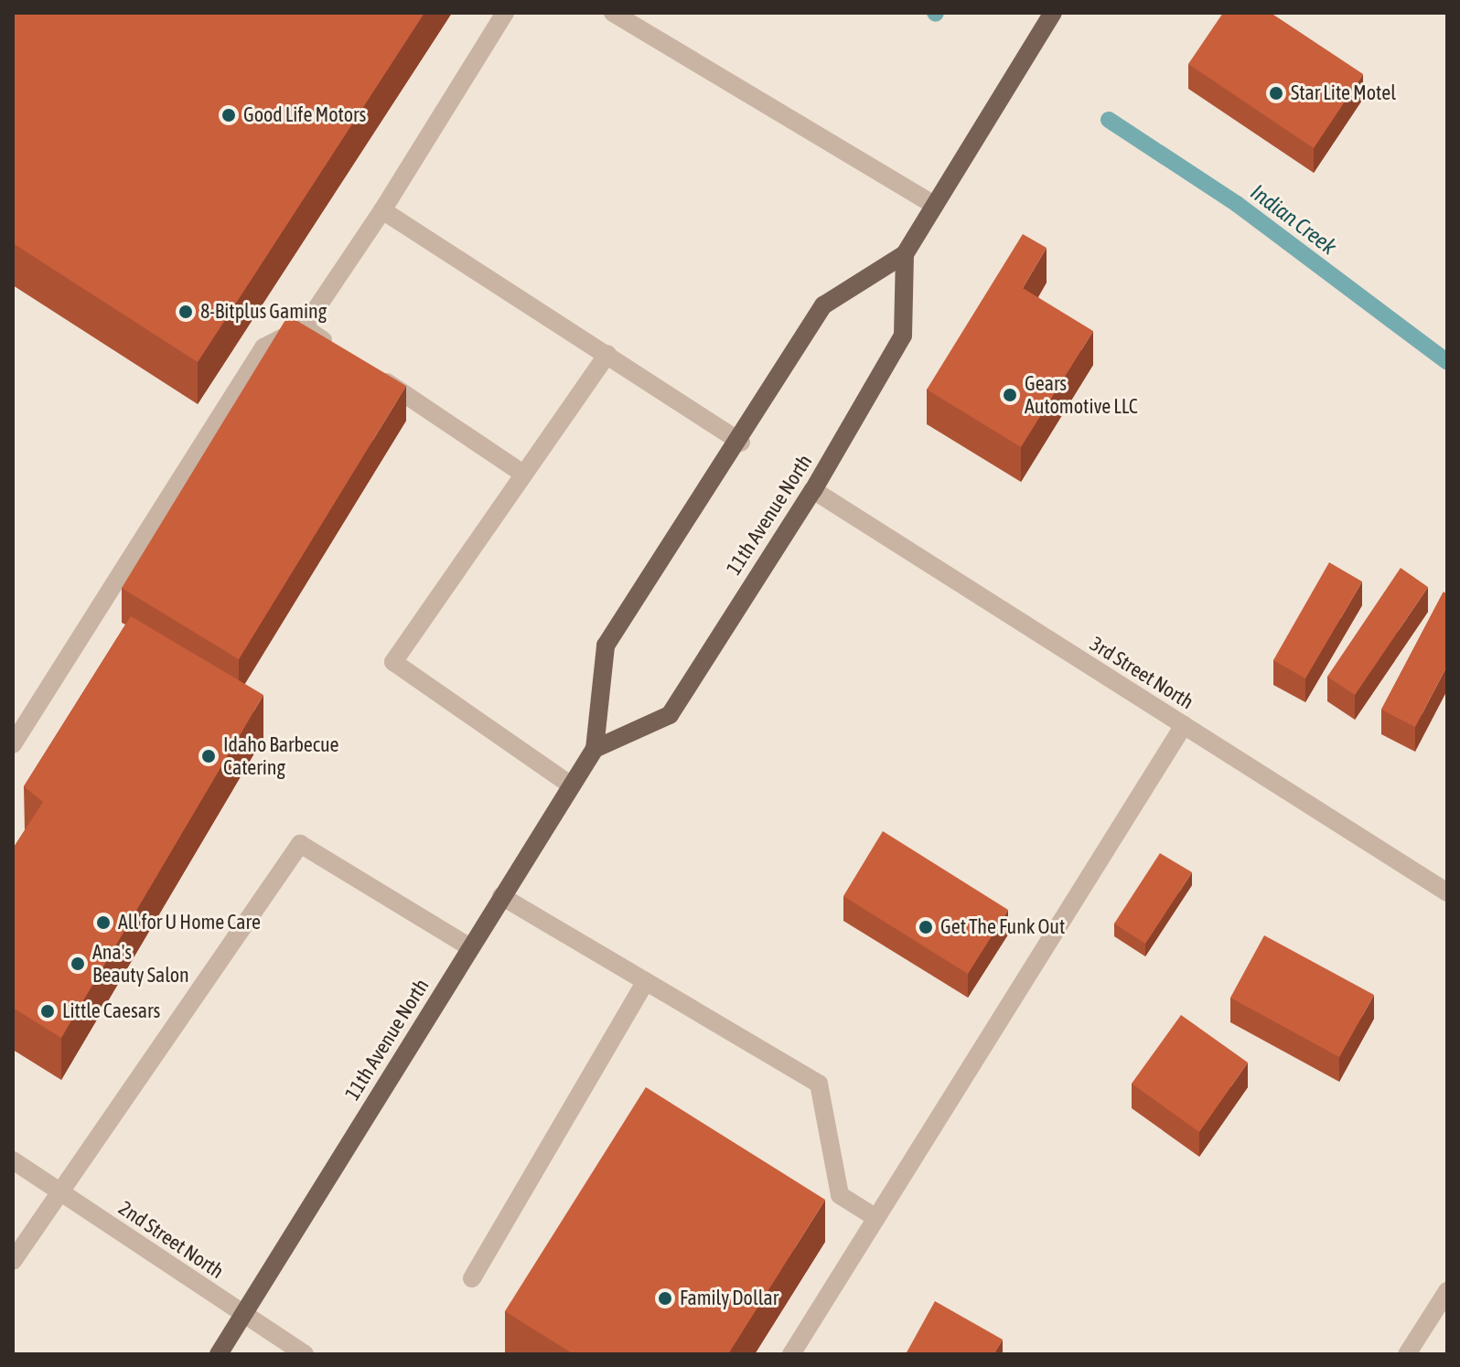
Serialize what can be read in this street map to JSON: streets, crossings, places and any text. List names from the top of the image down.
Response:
{
  "streets": {
    "main road": ["11th Avenue North"],
    "street": ["3rd Street North", "2nd Street North"]
  },
  "crossings": [
    ["11th Avenue North", "3rd Street North"],
    ["11th Avenue North", "2nd Street North"]
  ],
  "water": ["Indian Creek"],
  "places": [
    "Star Lite Motel",
    "Good Life Motors",
    "8-Bitplus Gaming",
    "Gears Automotive LLC",
    "Idaho Barbecue Catering",
    "All for U Home Care",
    "Get The Funk Out",
    "Ana's Beauty Salon",
    "Little Caesars",
    "Family Dollar"
  ]
}
